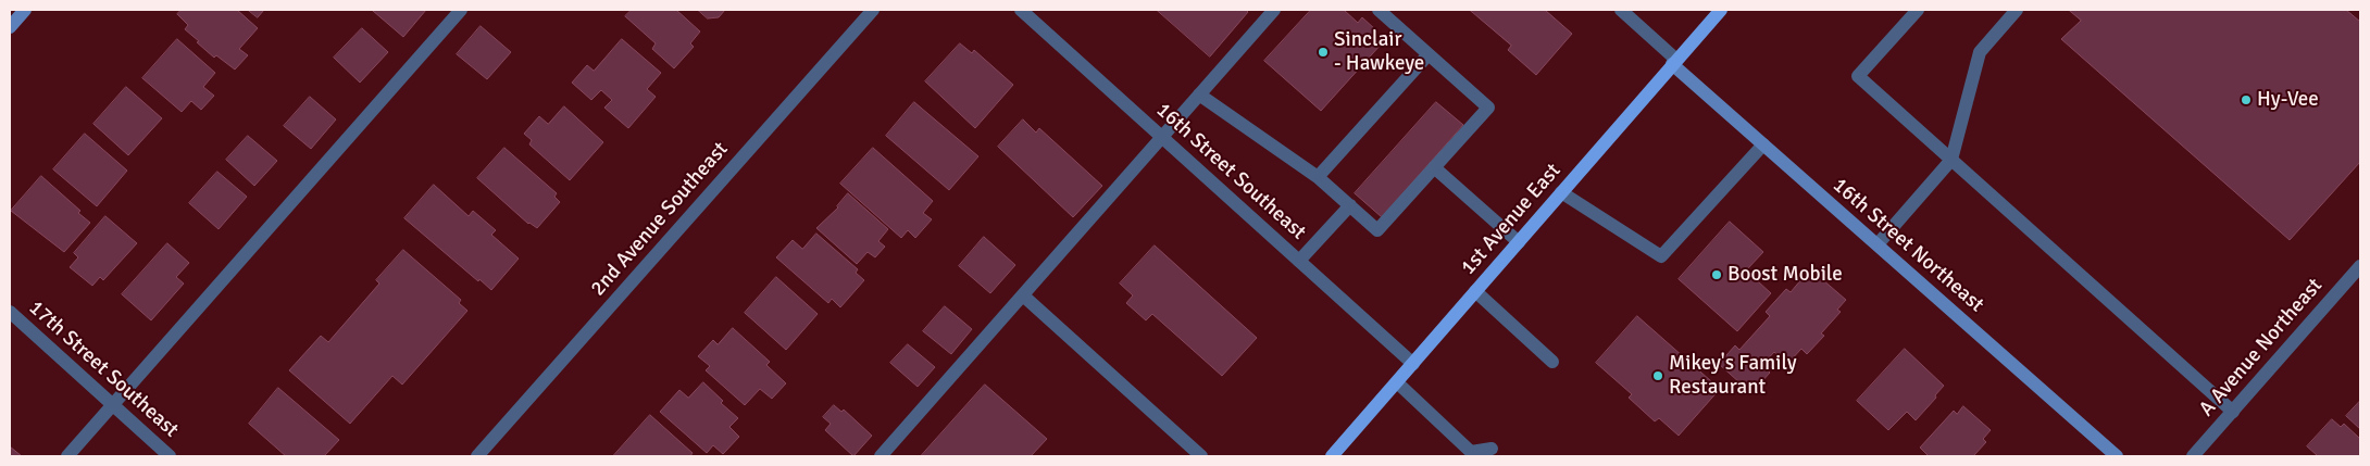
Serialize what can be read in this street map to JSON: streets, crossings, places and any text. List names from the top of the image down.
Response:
{
  "streets": {
    "main road": ["1st Avenue East"],
    "street": [
      "16th Street Southeast",
      "2nd Avenue Southeast",
      "16th Street Northeast",
      "A Avenue Northeast",
      "17th Street Southeast"
    ]
  },
  "crossings": [
    ["16th Street Southeast", "1st Avenue East"],
    ["1st Avenue East", "16th Street Northeast"]
  ],
  "places": [
    "Sinclair - Hawkeye",
    "Hy-Vee",
    "Boost Mobile",
    "Mikey's Family Restaurant"
  ]
}
